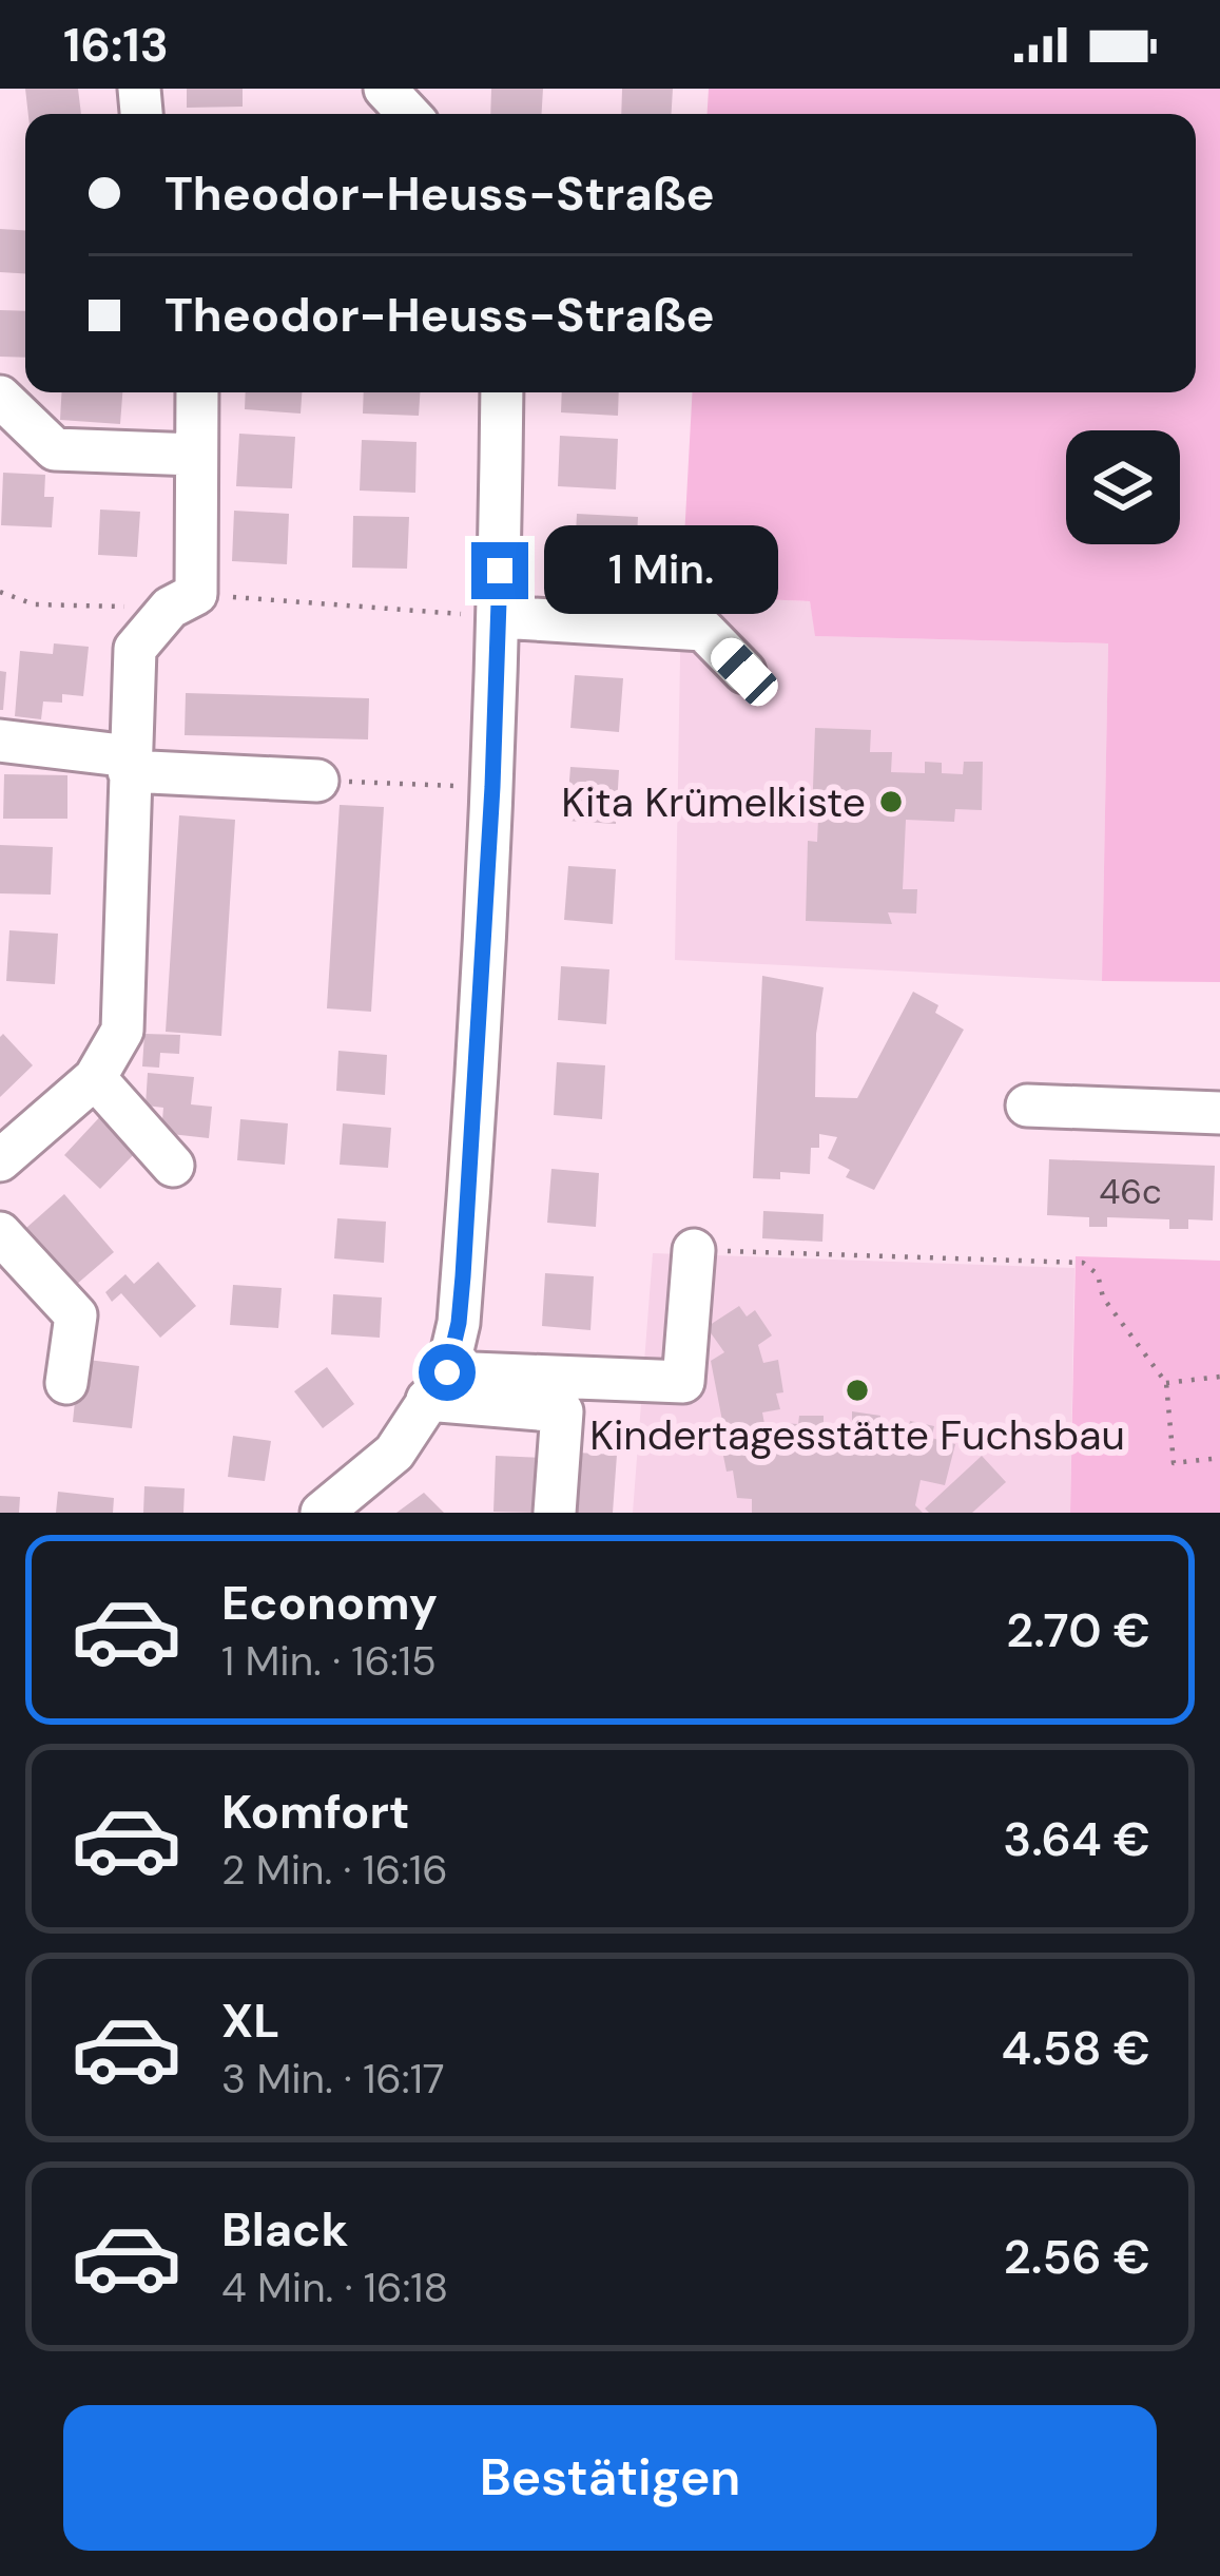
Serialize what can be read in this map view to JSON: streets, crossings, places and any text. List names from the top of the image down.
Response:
{
  "places": ["Kita Krümelkiste", "Kindertagesstätte Fuchsbau"],
  "house_numbers": ["46c"],
  "page": {
    "status": "16:13",
    "banner": ["Theodor-Heuss-Straße", "Theodor-Heuss-Straße"],
    "bubble": "1 Min.",
    "list": [
      {
        "name": "Economy",
        "note": "1 Min. · 16:15",
        "value": "2.70 €"
      },
      {
        "name": "Komfort",
        "note": "2 Min. · 16:16",
        "value": "3.64 €"
      },
      {
        "name": "XL",
        "note": "3 Min. · 16:17",
        "value": "4.58 €"
      },
      {
        "name": "Black",
        "note": "4 Min. · 16:18",
        "value": "2.56 €"
      }
    ],
    "buttons": "Bestätigen"
  }
}
